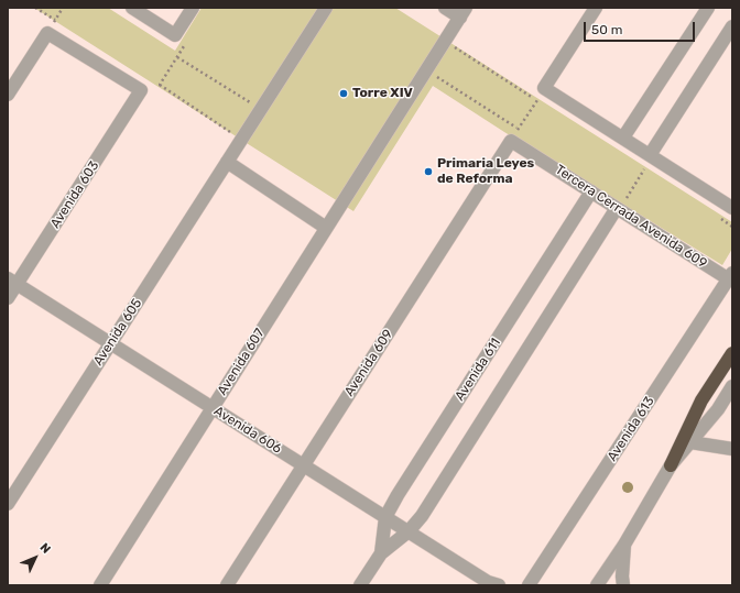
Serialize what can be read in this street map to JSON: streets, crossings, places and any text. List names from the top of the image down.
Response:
{
  "streets": {
    "street": [
      "Avenida 603",
      "Tercera Cerrada Avenida 609",
      "Avenida 605",
      "Avenida 607",
      "Avenida 609",
      "Avenida 611",
      "Avenida 613",
      "Avenida 606"
    ]
  },
  "crossings": [
    ["Avenida 603", "Avenida 606"],
    ["Tercera Cerrada Avenida 609", "Avenida 609"],
    ["Tercera Cerrada Avenida 609", "Avenida 611"],
    ["Tercera Cerrada Avenida 609", "Avenida 613"],
    ["Avenida 605", "Avenida 606"],
    ["Avenida 607", "Avenida 606"],
    ["Avenida 609", "Avenida 606"],
    ["Avenida 611", "Avenida 606"]
  ],
  "places": ["Torre XIV", "Primaria Leyes de Reforma"],
  "scale_bar": "50 m",
  "north": "top right"
}
